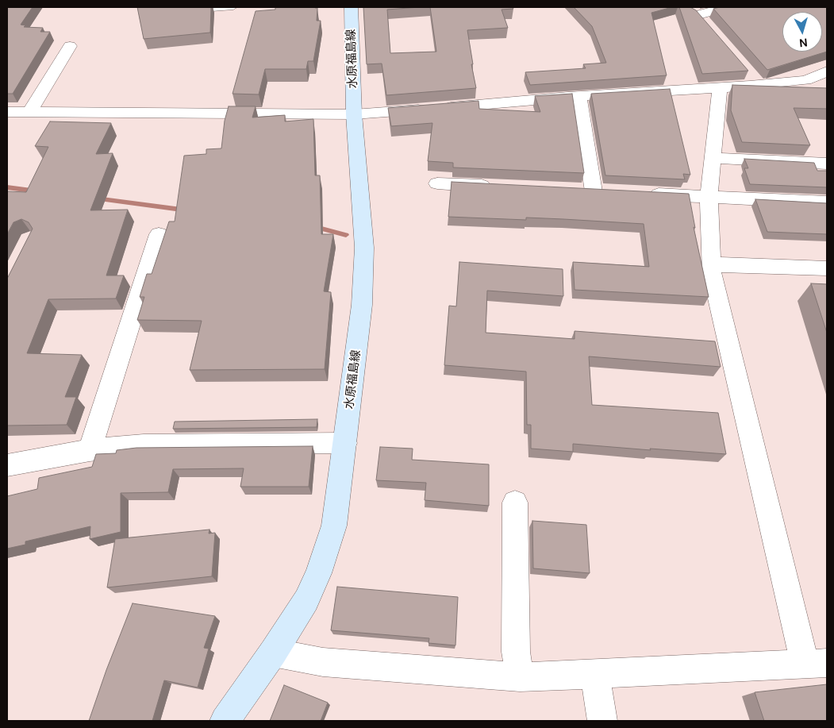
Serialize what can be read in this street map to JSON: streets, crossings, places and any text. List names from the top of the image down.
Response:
{
  "streets": {
    "main road": ["水原福島線"]
  },
  "north": "bottom"
}
